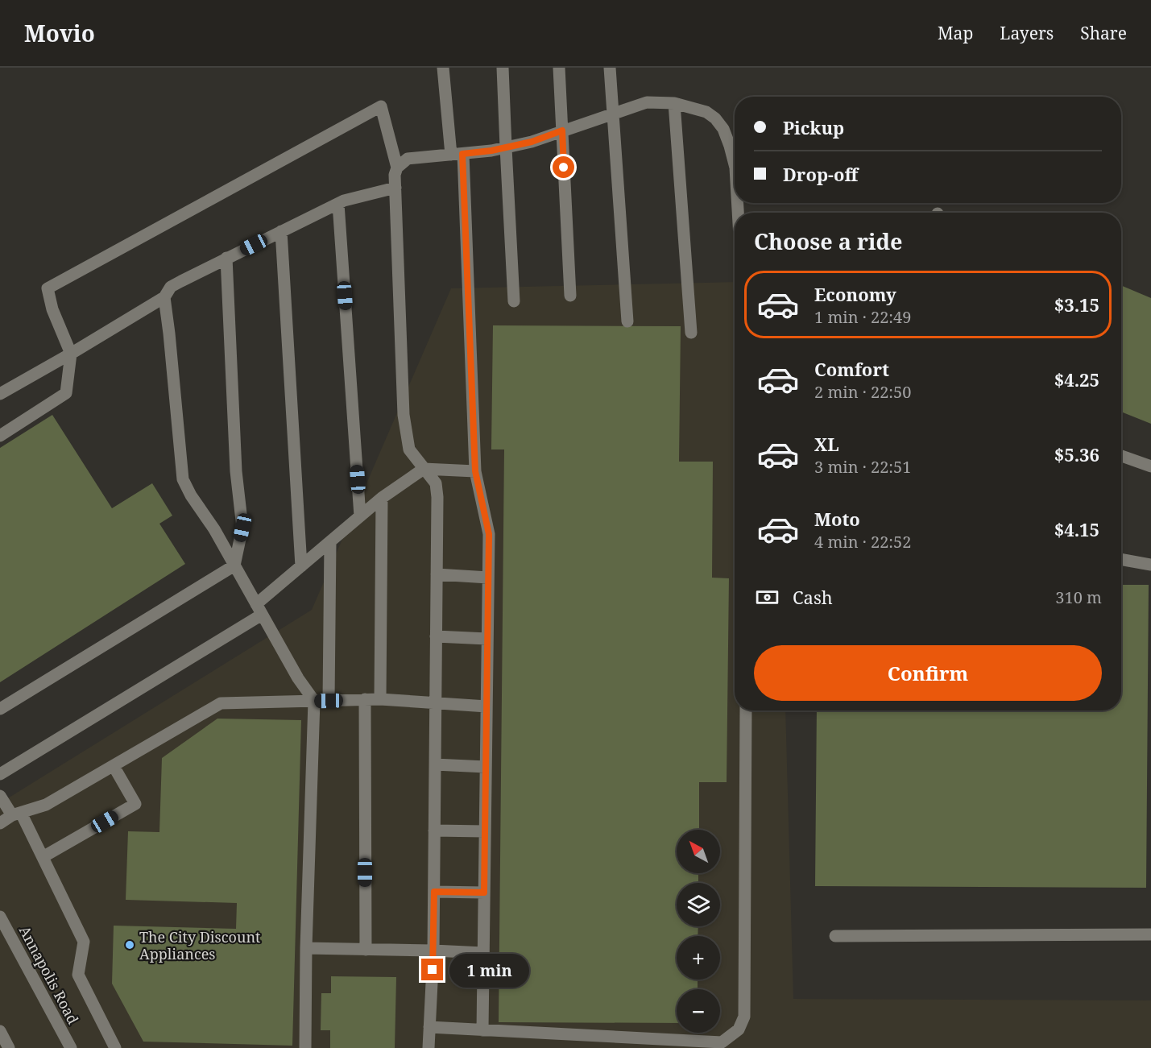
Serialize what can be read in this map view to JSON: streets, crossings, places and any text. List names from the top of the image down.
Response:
{
  "streets": {
    "main road": ["Annapolis Road"]
  },
  "places": ["The City Discount Appliances"],
  "north": "top left",
  "page": {
    "header": "Movio",
    "nav": ["Map", "Layers", "Share"],
    "banner": ["Pickup", "Drop-off"],
    "heading": "Choose a ride",
    "list": [
      {
        "name": "Economy",
        "note": "1 min · 22:49",
        "value": "$3.15"
      },
      {
        "name": "Comfort",
        "note": "2 min · 22:50",
        "value": "$4.25"
      },
      {
        "name": "XL",
        "note": "3 min · 22:51",
        "value": "$5.36"
      },
      {
        "name": "Moto",
        "note": "4 min · 22:52",
        "value": "$4.15"
      }
    ],
    "pay": ["Cash", "310 m"],
    "buttons": "Confirm",
    "map_buttons": ["+", "−"],
    "bubble": "1 min"
  }
}
